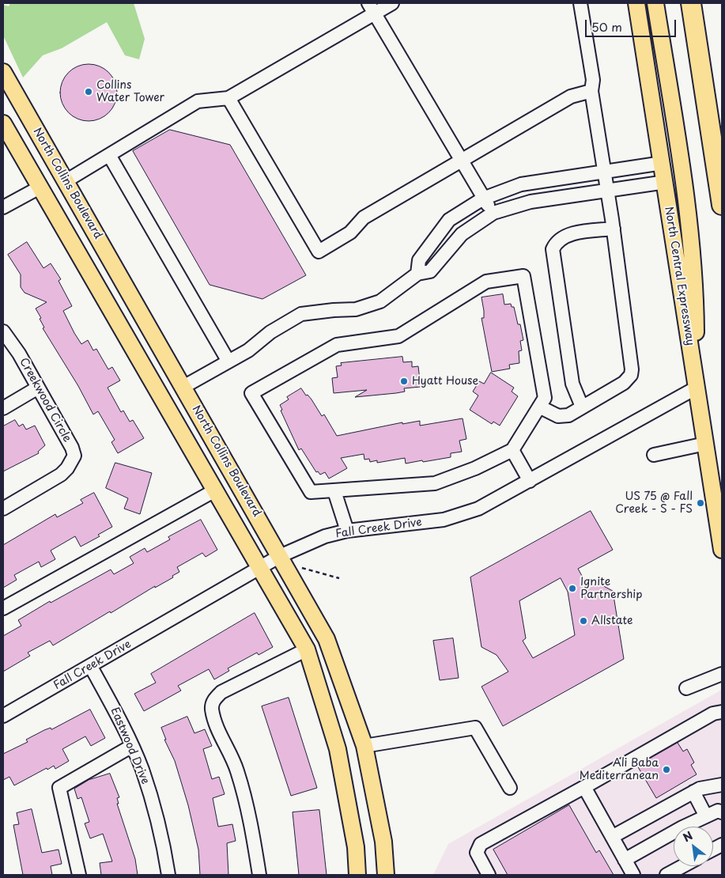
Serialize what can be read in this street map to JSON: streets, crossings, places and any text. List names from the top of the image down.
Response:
{
  "streets": {
    "main road": ["North Collins Boulevard", "North Central Expressway"],
    "street": ["Creekwood Circle", "Fall Creek Drive", "Eastwood Drive"]
  },
  "crossings": [
    ["North Collins Boulevard", "Fall Creek Drive"],
    ["North Central Expressway", "Fall Creek Drive"],
    ["Fall Creek Drive", "Eastwood Drive"]
  ],
  "places": [
    "Collins Water Tower",
    "Hyatt House",
    "US 75 @ Fall Creek - S - FS",
    "Ignite Partnership",
    "Allstate",
    "Ali Baba Mediterranean"
  ],
  "scale_bar": "50 m",
  "north": "top left"
}
